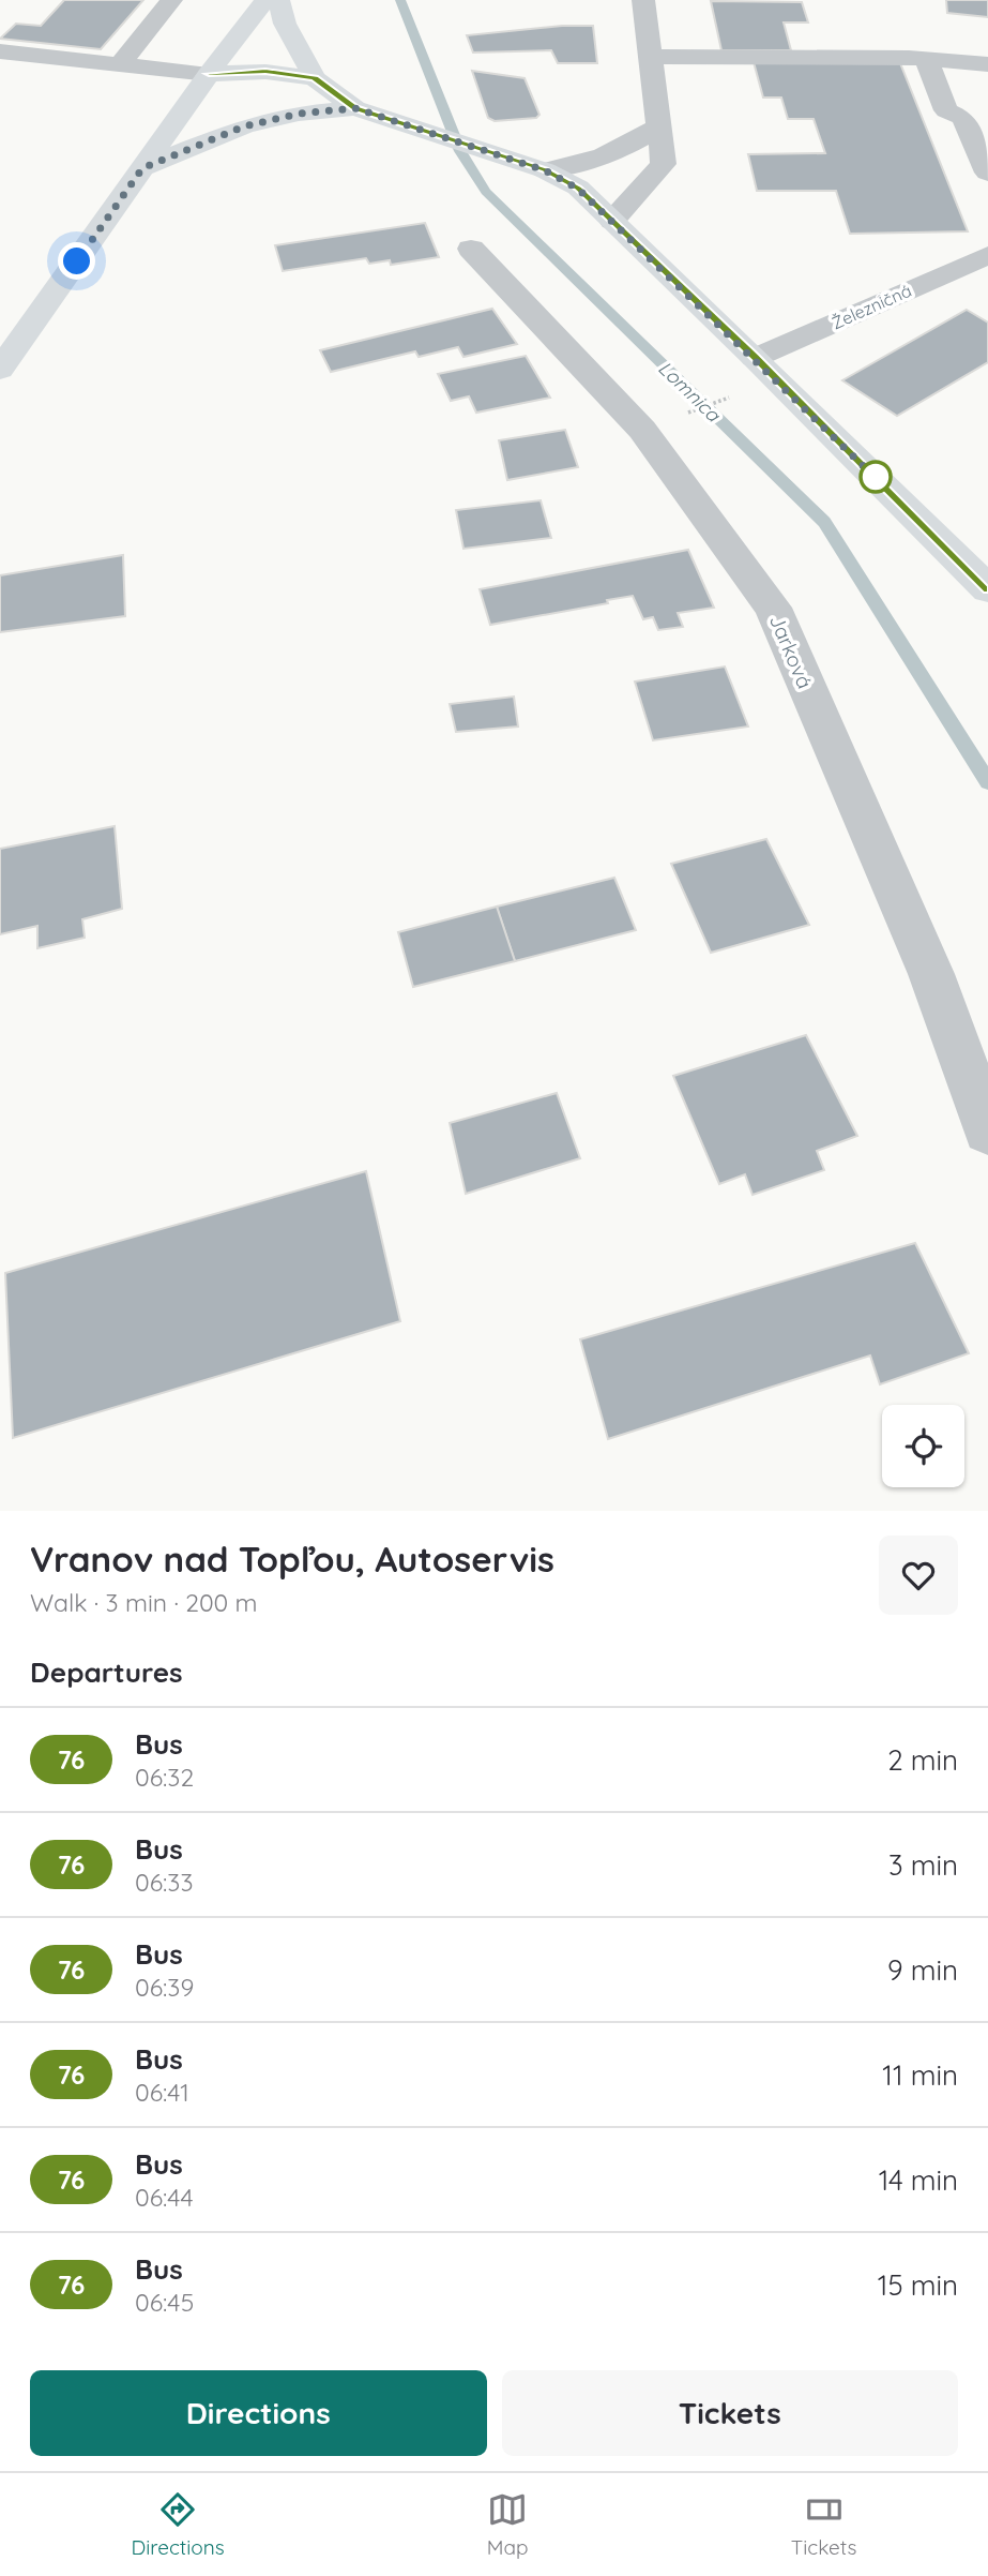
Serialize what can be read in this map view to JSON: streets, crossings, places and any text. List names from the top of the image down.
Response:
{
  "streets": {
    "street": ["Železničná", "Jarková"]
  },
  "water": ["Lomnica"],
  "lines": ["bus line 76"],
  "page": {
    "heading": [
      ["Vranov nad Topľou, Autoservis", "Walk · 3 min · 200 m"],
      "Departures"
    ],
    "list": [
      {
        "mark": "76",
        "name": "Bus",
        "note": "06:32",
        "value": "2 min"
      },
      {
        "mark": "76",
        "name": "Bus",
        "note": "06:33",
        "value": "3 min"
      },
      {
        "mark": "76",
        "name": "Bus",
        "note": "06:39",
        "value": "9 min"
      },
      {
        "mark": "76",
        "name": "Bus",
        "note": "06:41",
        "value": "11 min"
      },
      {
        "mark": "76",
        "name": "Bus",
        "note": "06:44",
        "value": "14 min"
      },
      {
        "mark": "76",
        "name": "Bus",
        "note": "06:45",
        "value": "15 min"
      }
    ],
    "buttons": ["Directions", "Tickets"],
    "tabs": ["Directions", "Map", "Tickets"]
  }
}
